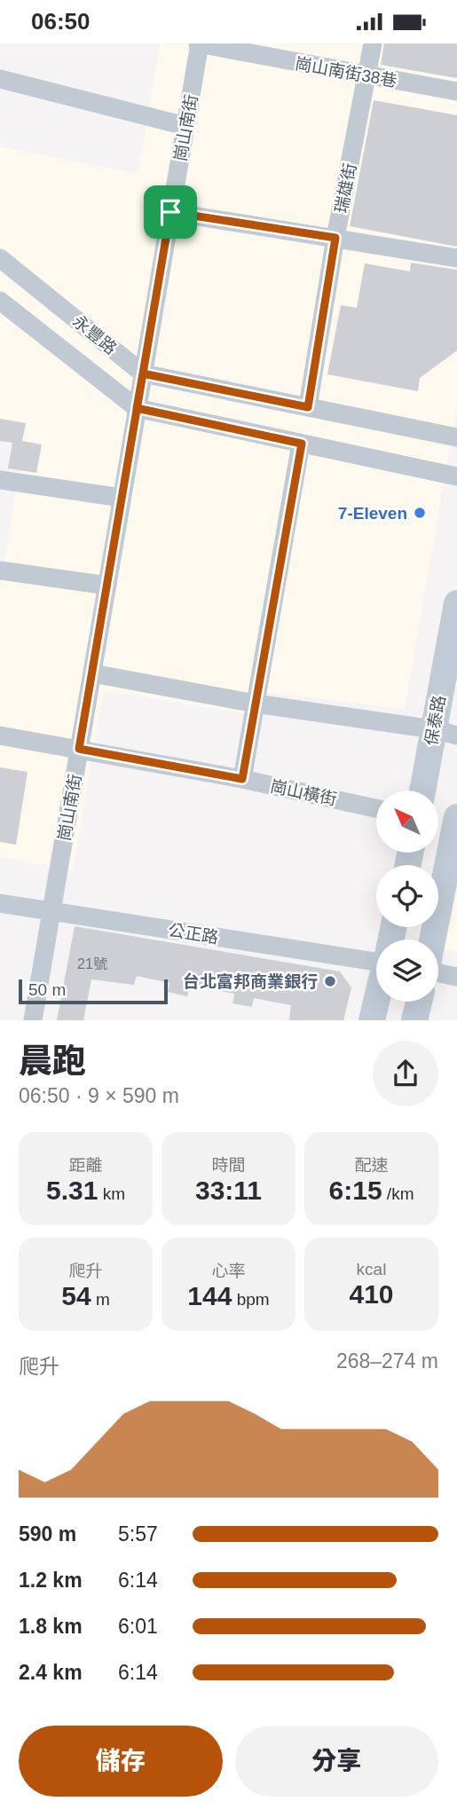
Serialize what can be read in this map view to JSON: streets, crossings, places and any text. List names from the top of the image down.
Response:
{
  "streets": {
    "street": [
      "崗山南街38巷",
      "崗山南街",
      "瑞雄街",
      "永豐路",
      "保泰路",
      "崗山橫街",
      "公正路"
    ]
  },
  "crossings": [
    ["崗山南街38巷", "崗山南街"],
    ["崗山南街38巷", "瑞雄街"],
    ["崗山南街", "永豐路"],
    ["崗山南街", "崗山橫街"],
    ["崗山南街", "公正路"],
    ["瑞雄街", "永豐路"]
  ],
  "places": ["7-Eleven", "台北富邦商業銀行"],
  "house_numbers": ["21號"],
  "scale_bar": "50 m",
  "north": "top left",
  "page": {
    "status": "06:50",
    "scale": "50 m",
    "heading": ["晨跑", "06:50 · 9 × 590 m"],
    "stats": [
      ["距離", "5.31 km"],
      ["時間", "33:11"],
      ["配速", "6:15 /km"],
      ["爬升", "54 m"],
      ["心率", "144 bpm"],
      ["kcal", "410"]
    ],
    "chart": ["爬升", "268–274 m"],
    "list": [
      {
        "name": "590 m",
        "note": "5:57"
      },
      {
        "name": "1.2 km",
        "note": "6:14"
      },
      {
        "name": "1.8 km",
        "note": "6:01"
      },
      {
        "name": "2.4 km",
        "note": "6:14"
      }
    ],
    "buttons": ["儲存", "分享"]
  }
}
